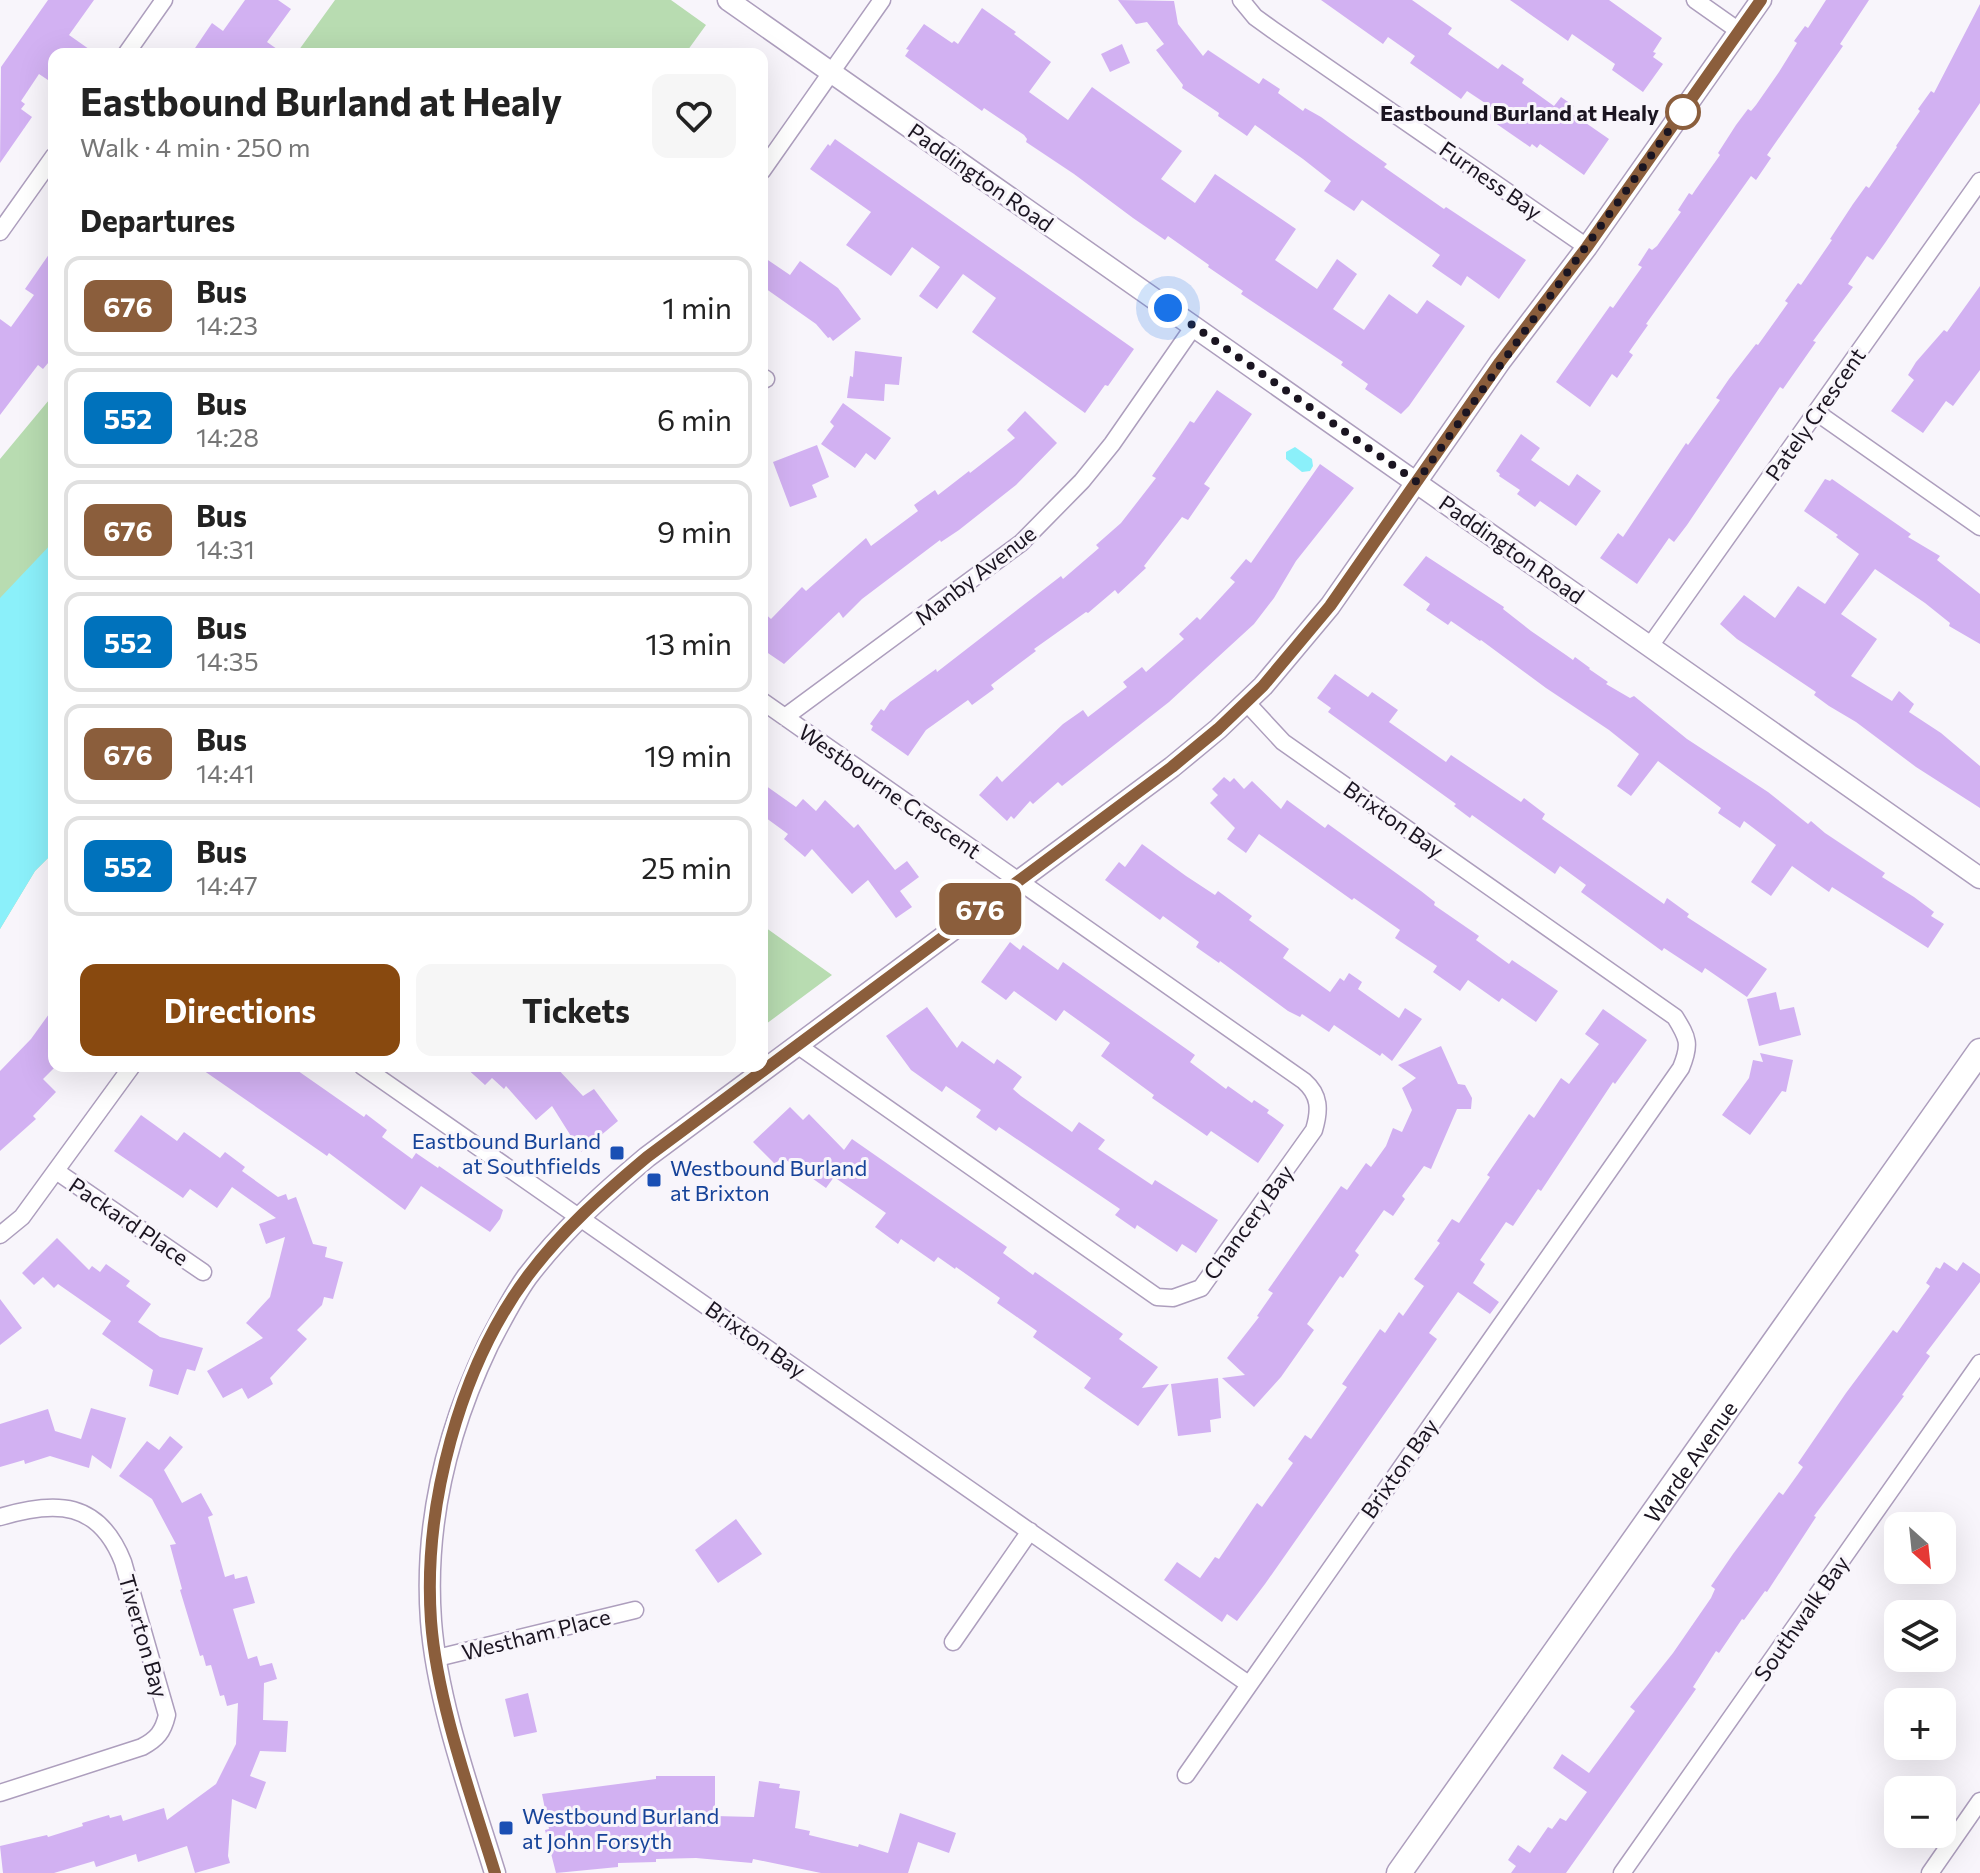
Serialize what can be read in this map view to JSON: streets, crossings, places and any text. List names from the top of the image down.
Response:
{
  "streets": {
    "main road": ["Warde Avenue"],
    "street": [
      "Paddington Road",
      "Furness Bay",
      "Pately Crescent",
      "Manby Avenue",
      "Westbourne Crescent",
      "Brixton Bay",
      "Packard Place",
      "Chancery Bay",
      "Southwalk Bay",
      "Westham Place",
      "Tiverton Bay"
    ]
  },
  "crossings": [
    ["Paddington Road", "Pately Crescent"],
    ["Paddington Road", "Manby Avenue"],
    ["Manby Avenue", "Westbourne Crescent"],
    ["Westbourne Crescent", "Chancery Bay"]
  ],
  "places": {
    "other": ["Eastbound Burland at Healy"],
    "transit": ["Eastbound Burland at Southfields", "Westbound Burland at Brixton", "Westbound Burland at John Forsyth"]
  },
  "lines": ["bus line 676"],
  "north": "bottom right",
  "page": {
    "on_map": "676",
    "heading": [
      ["Eastbound Burland at Healy", "Walk · 4 min · 250 m"],
      "Departures"
    ],
    "list": [
      {
        "mark": "676",
        "name": "Bus",
        "note": "14:23",
        "value": "1 min"
      },
      {
        "mark": "552",
        "name": "Bus",
        "note": "14:28",
        "value": "6 min"
      },
      {
        "mark": "676",
        "name": "Bus",
        "note": "14:31",
        "value": "9 min"
      },
      {
        "mark": "552",
        "name": "Bus",
        "note": "14:35",
        "value": "13 min"
      },
      {
        "mark": "676",
        "name": "Bus",
        "note": "14:41",
        "value": "19 min"
      },
      {
        "mark": "552",
        "name": "Bus",
        "note": "14:47",
        "value": "25 min"
      }
    ],
    "buttons": ["Directions", "Tickets"],
    "map_buttons": ["+", "−"]
  }
}
